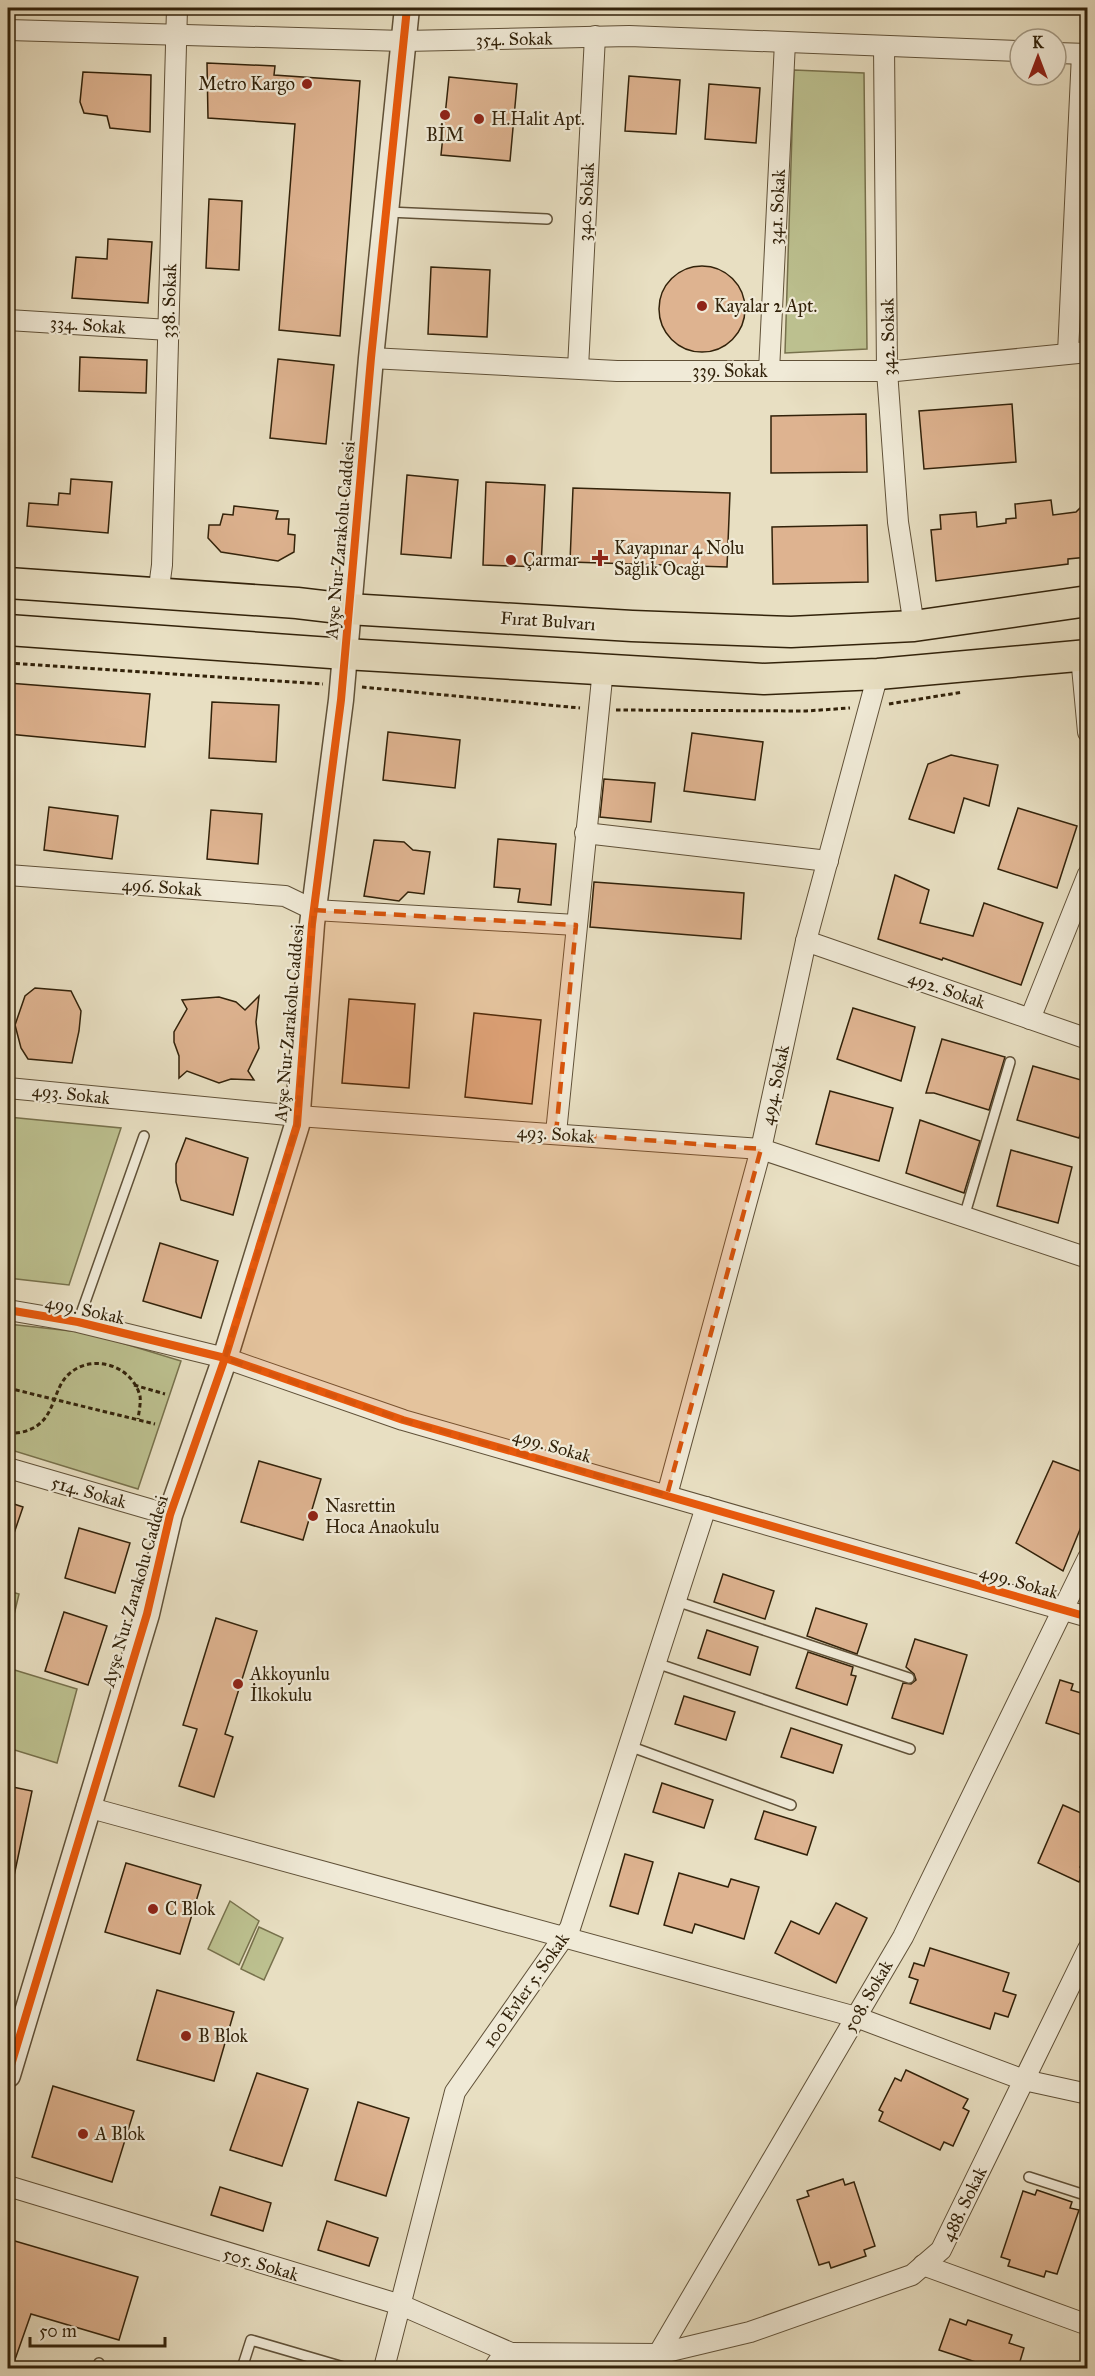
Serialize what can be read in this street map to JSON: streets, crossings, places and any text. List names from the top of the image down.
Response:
{
  "streets": {
    "main road": ["Fırat Bulvarı"],
    "street": [
      "354. Sokak",
      "340. Sokak",
      "341. Sokak",
      "338. Sokak",
      "334. Sokak",
      "342. Sokak",
      "339. Sokak",
      "Ayşe Nur Zarakolu Caddesi",
      "496. Sokak",
      "492. Sokak",
      "494. Sokak",
      "493. Sokak",
      "499. Sokak",
      "514. Sokak",
      "100 Evler 5. Sokak",
      "508. Sokak",
      "488. Sokak",
      "505. Sokak"
    ]
  },
  "crossings": [
    ["354. Sokak", "340. Sokak"],
    ["354. Sokak", "341. Sokak"],
    ["354. Sokak", "338. Sokak"],
    ["354. Sokak", "342. Sokak"],
    ["354. Sokak", "Ayşe Nur Zarakolu Caddesi"],
    ["340. Sokak", "339. Sokak"],
    ["341. Sokak", "339. Sokak"],
    ["338. Sokak", "334. Sokak"],
    ["338. Sokak", "Fırat Bulvarı"],
    ["342. Sokak", "339. Sokak"],
    ["342. Sokak", "Fırat Bulvarı"],
    ["339. Sokak", "Ayşe Nur Zarakolu Caddesi"],
    ["Ayşe Nur Zarakolu Caddesi", "Fırat Bulvarı"],
    ["Ayşe Nur Zarakolu Caddesi", "496. Sokak"],
    ["Ayşe Nur Zarakolu Caddesi", "493. Sokak"],
    ["Ayşe Nur Zarakolu Caddesi", "499. Sokak"],
    ["Ayşe Nur Zarakolu Caddesi", "514. Sokak"],
    ["492. Sokak", "494. Sokak"],
    ["494. Sokak", "493. Sokak"],
    ["494. Sokak", "499. Sokak"],
    ["499. Sokak", "100 Evler 5. Sokak"],
    ["499. Sokak", "508. Sokak"],
    ["100 Evler 5. Sokak", "505. Sokak"],
    ["508. Sokak", "488. Sokak"],
    ["488. Sokak", "505. Sokak"]
  ],
  "places": {
    "other": [
      "Metro Kargo",
      "BİM",
      "H.Halit Apt.",
      "Kayalar 2 Apt.",
      "Çarmar",
      "Nasrettin Hoca Anaokulu",
      "Akkoyunlu İlkokulu",
      "C Blok",
      "B Blok",
      "A Blok"
    ],
    "health": ["Kayapınar 4 Nolu Sağlık Ocağı"]
  },
  "scale_bar": "50 m",
  "north": "top"
}
